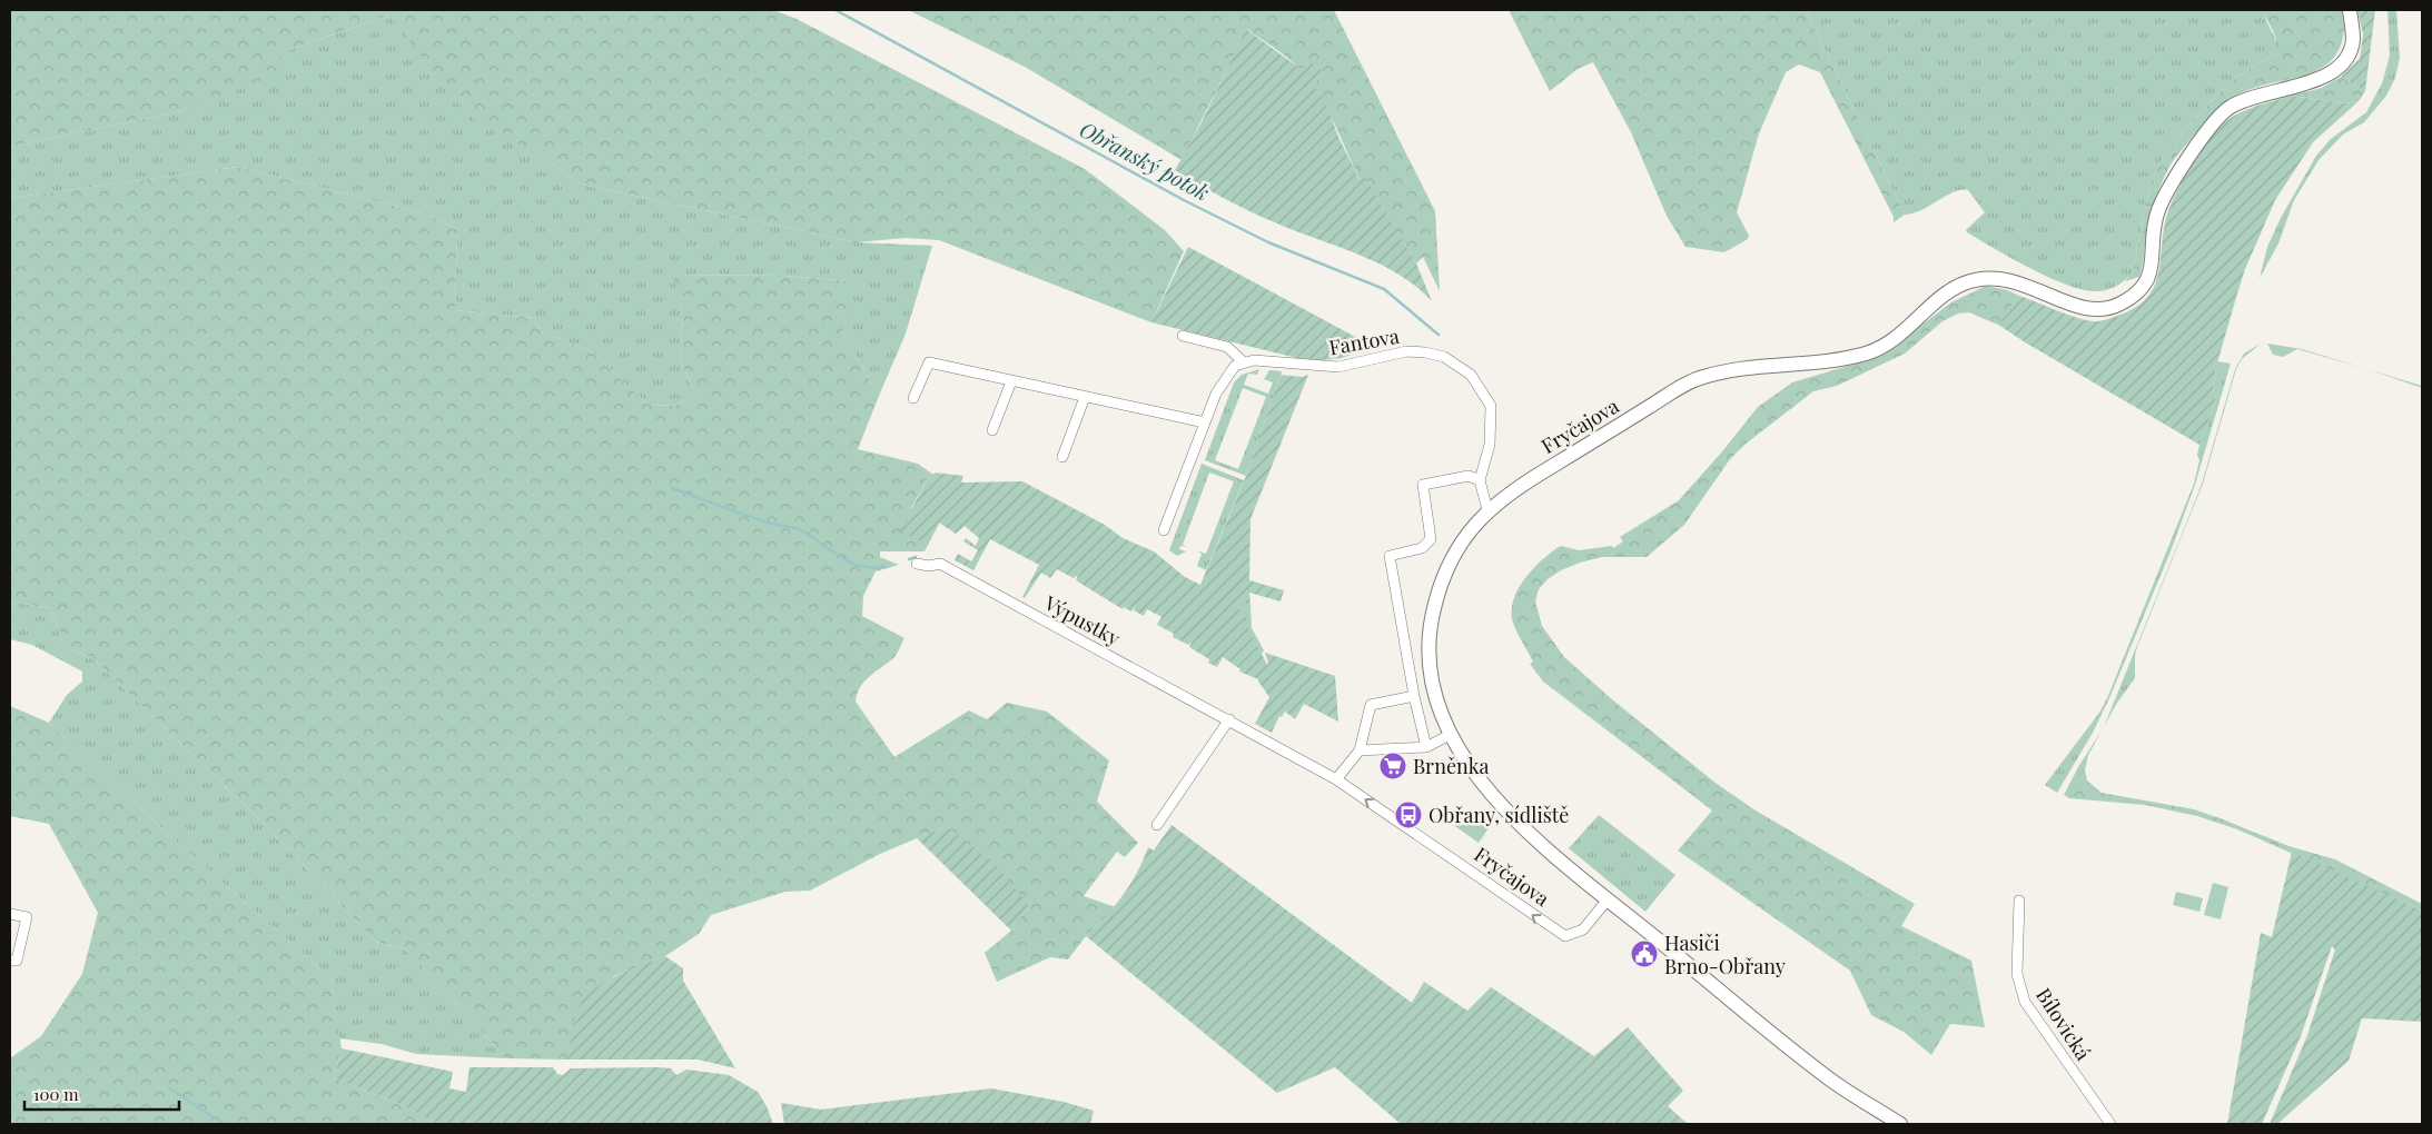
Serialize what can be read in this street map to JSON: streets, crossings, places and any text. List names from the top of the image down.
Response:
{
  "streets": {
    "main road": ["Fryčajova"],
    "street": ["Fantova", "Výpustky", "Bílovická"]
  },
  "crossings": [
    ["Fryčajova", "Výpustky"]
  ],
  "water": ["Obřanský potok"],
  "places": {
    "supermarket": ["Brněnka"],
    "bus stop": ["Obřany, sídliště"],
    "public building": ["Hasiči Brno-Obřany"]
  },
  "scale_bar": "100 m"
}
